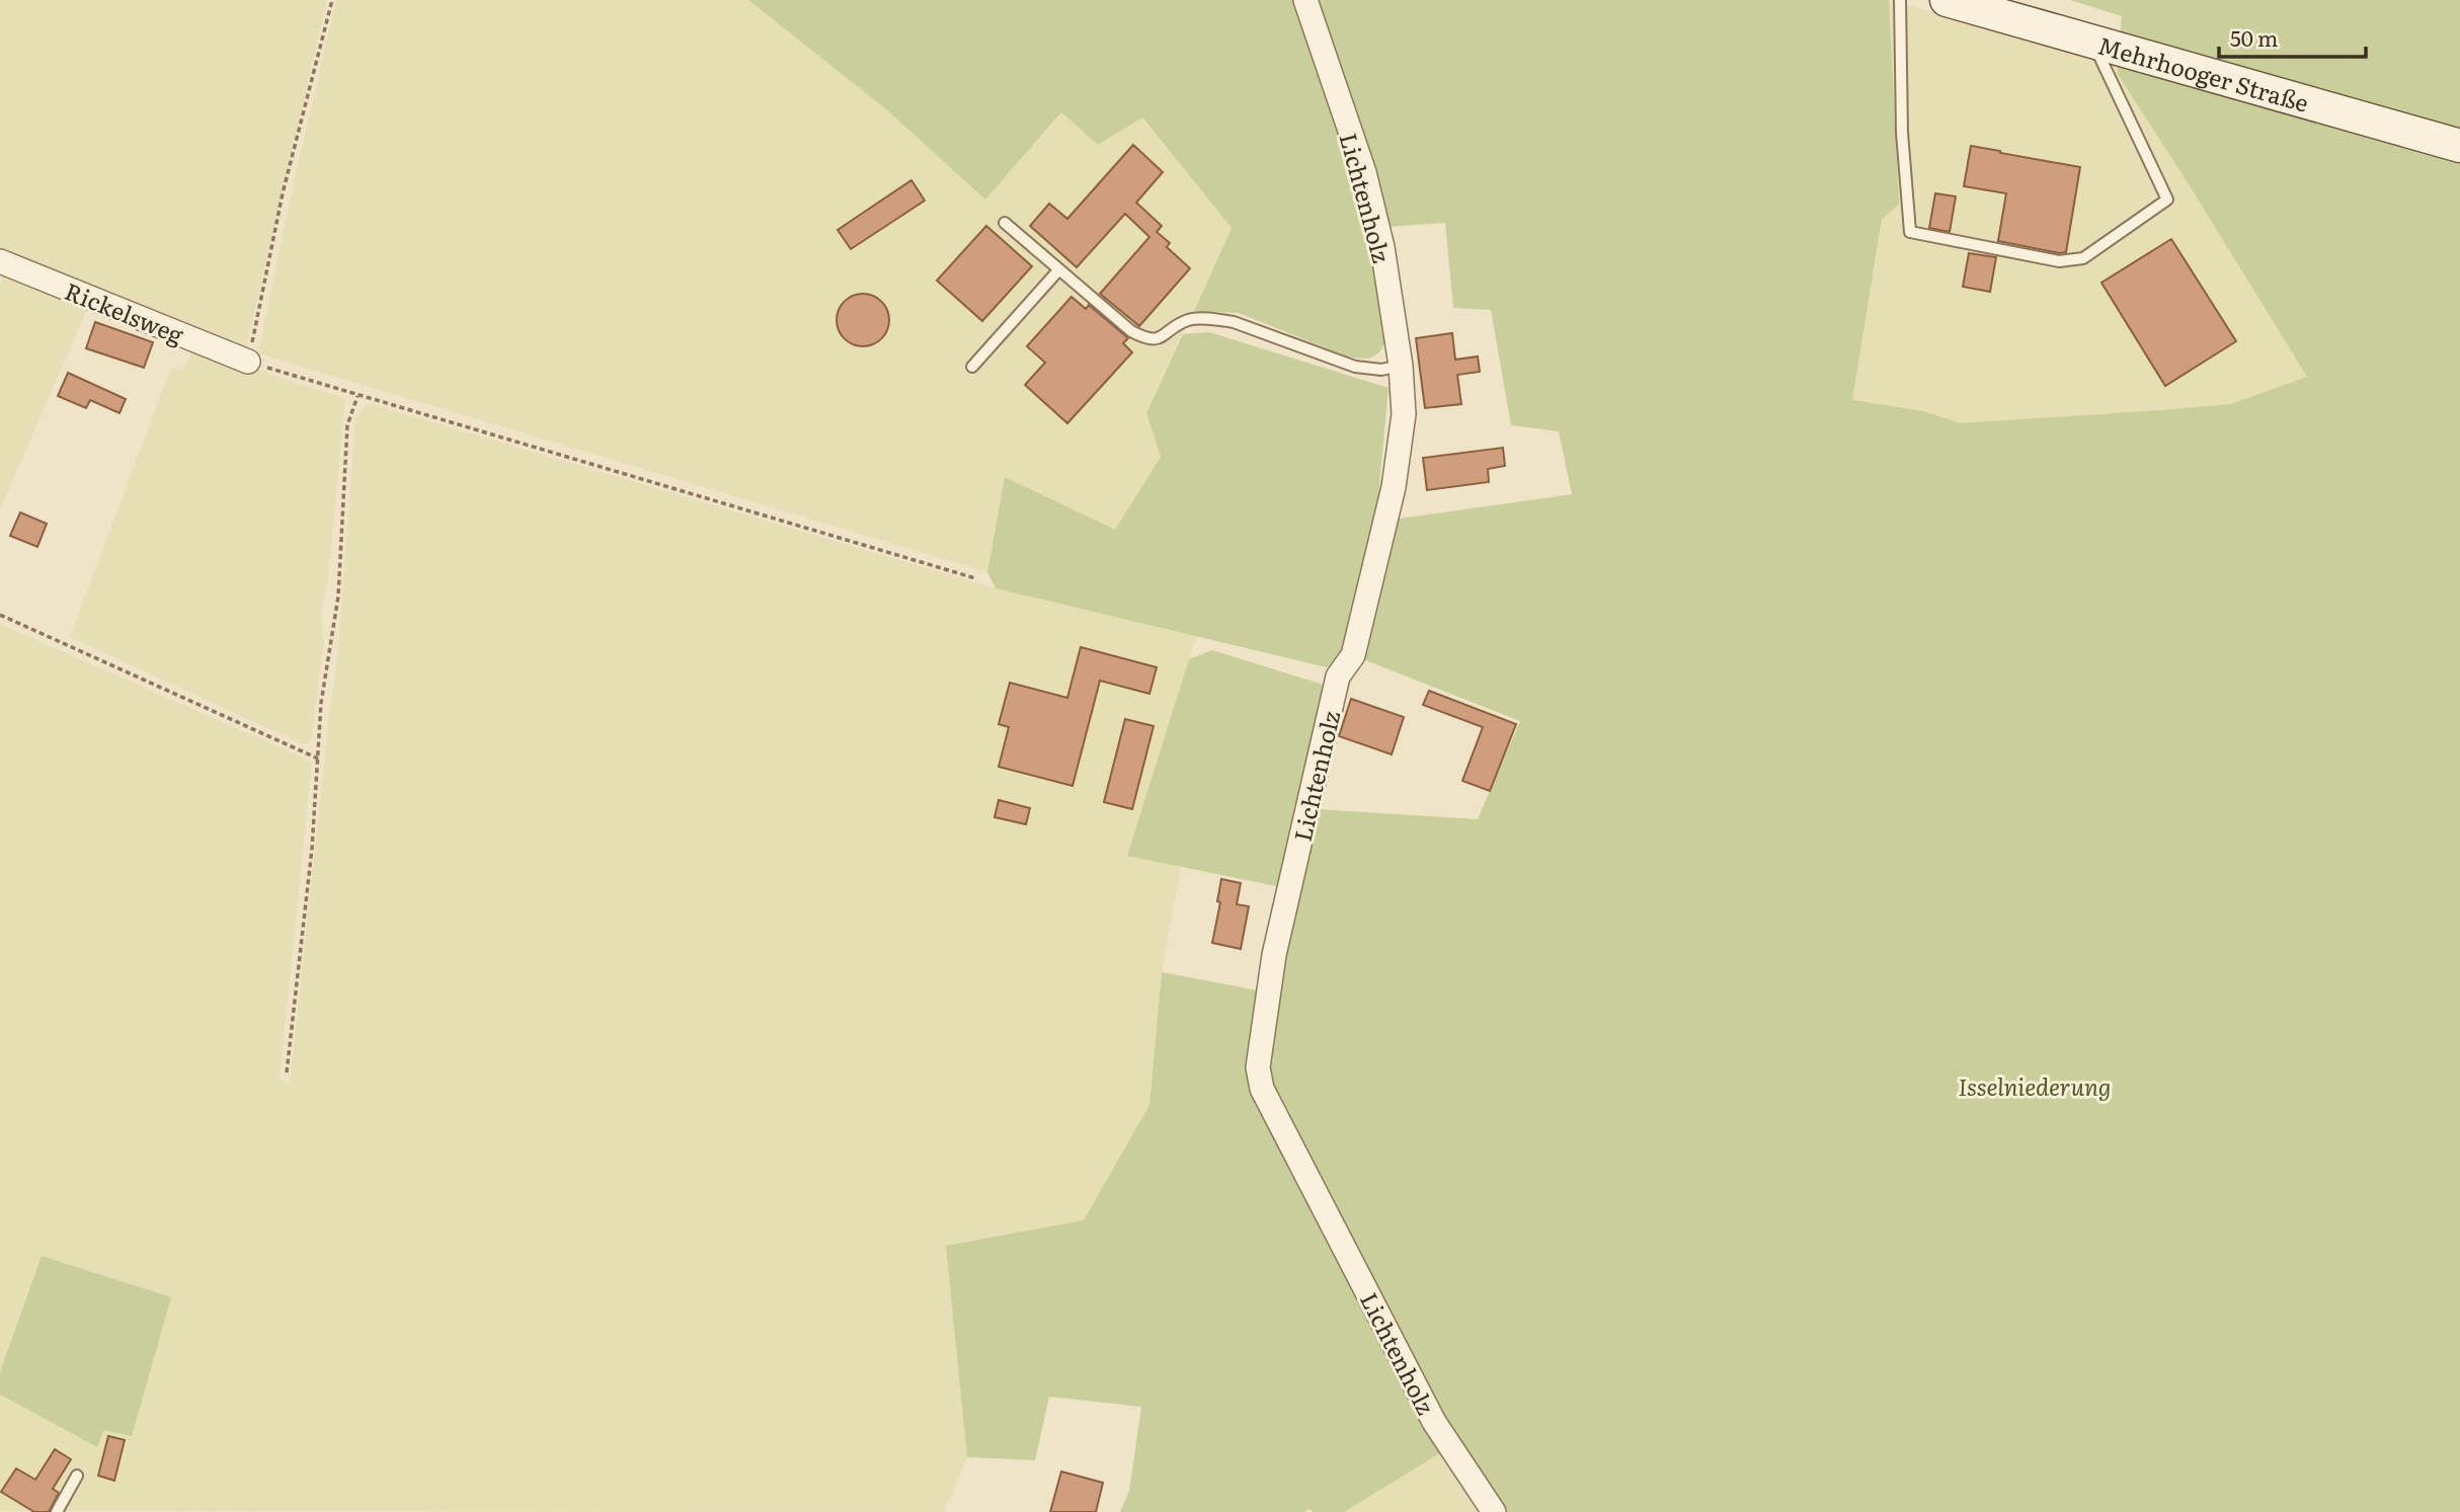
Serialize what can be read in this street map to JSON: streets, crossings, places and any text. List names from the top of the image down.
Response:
{
  "streets": {
    "main road": ["Mehrhooger Straße"],
    "street": ["Lichtenholz", "Rickelsweg"]
  },
  "parks": ["Isselniederung"],
  "scale_bar": "50 m"
}
